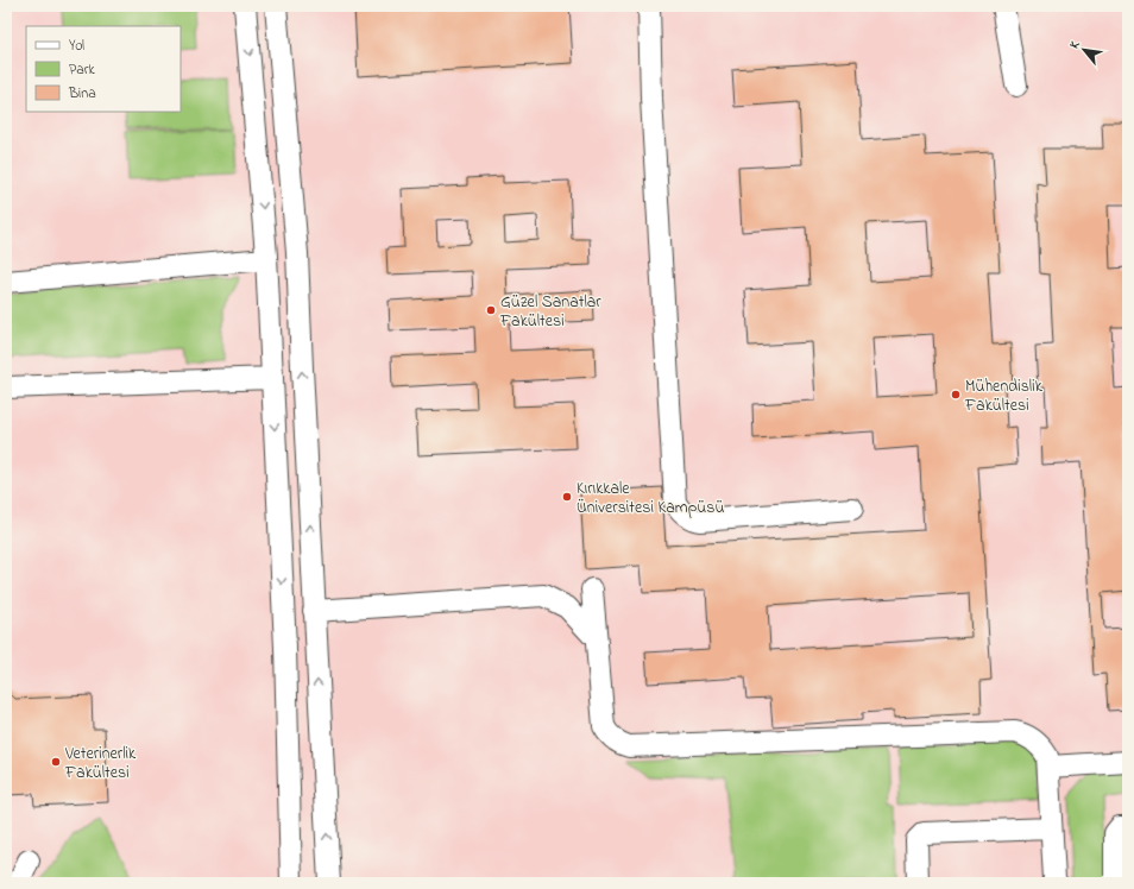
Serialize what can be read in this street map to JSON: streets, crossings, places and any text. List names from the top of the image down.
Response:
{
  "places": [
    "Güzel Sanatlar Fakültesi",
    "Mühendislik Fakültesi",
    "Kırıkkale Üniversitesi Kampüsü",
    "Veterinerlik Fakültesi"
  ],
  "legend": ["Yol", "Park", "Bina"],
  "north": "top left"
}
